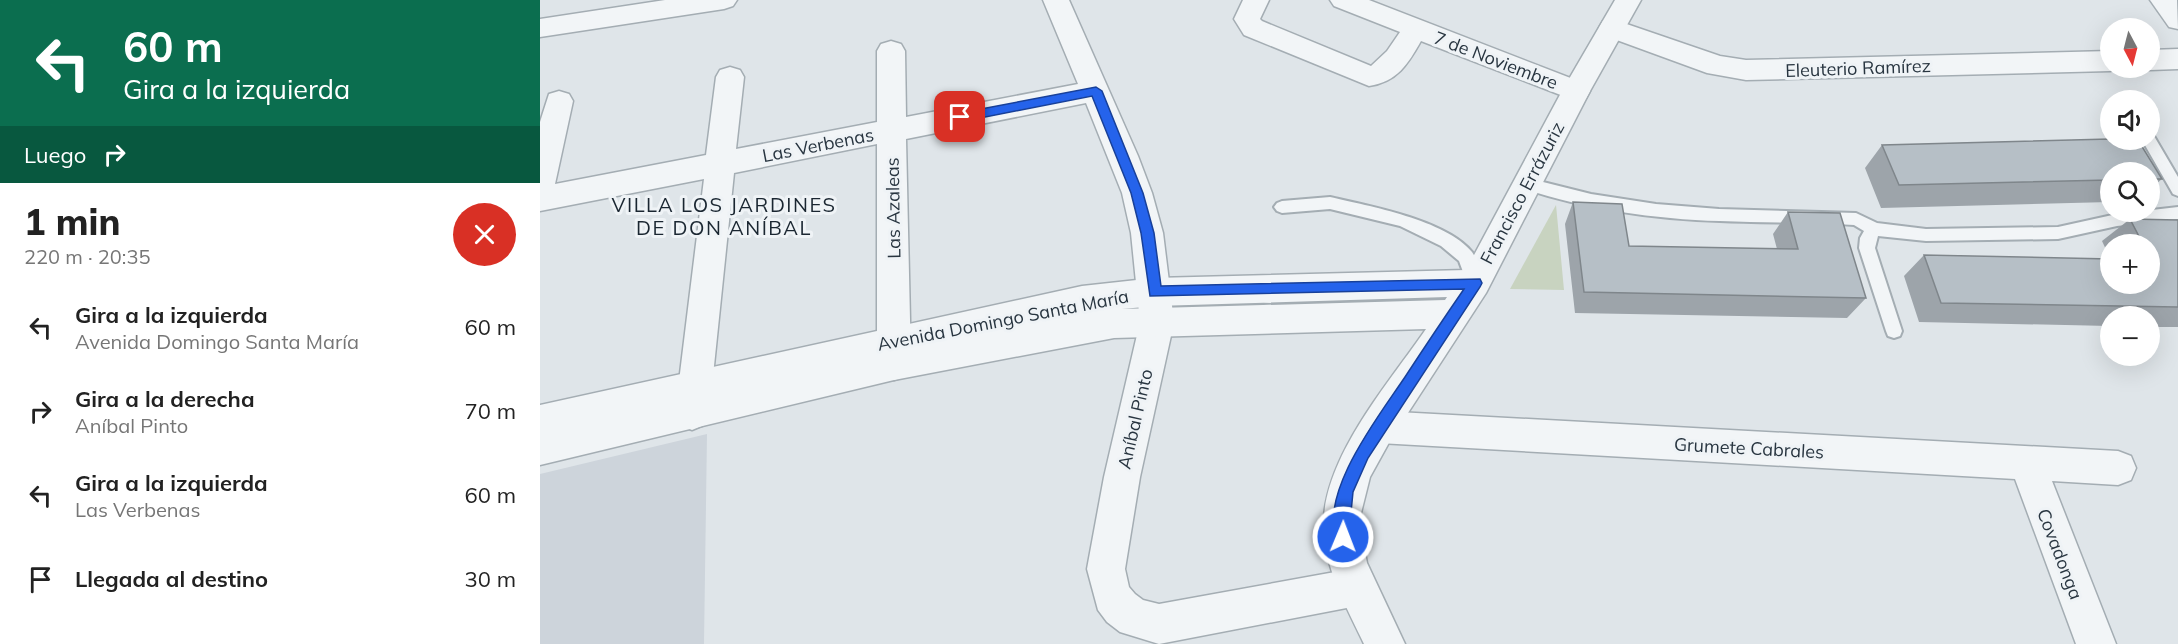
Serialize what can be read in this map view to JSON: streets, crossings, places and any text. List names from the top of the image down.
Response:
{
  "streets": {
    "street": [
      "7 de Noviembre",
      "Eleuterio Ramírez",
      "Las Verbenas",
      "Francisco Errázuriz",
      "Las Azaleas",
      "Avenida Domingo Santa María",
      "Aníbal Pinto",
      "Grumete Cabrales",
      "Covadonga"
    ]
  },
  "crossings": [
    ["7 de Noviembre", "Francisco Errázuriz"],
    ["Eleuterio Ramírez", "Francisco Errázuriz"],
    ["Las Verbenas", "Las Azaleas"],
    ["Las Verbenas", "Aníbal Pinto"],
    ["Francisco Errázuriz", "Avenida Domingo Santa María"],
    ["Francisco Errázuriz", "Aníbal Pinto"],
    ["Francisco Errázuriz", "Grumete Cabrales"],
    ["Las Azaleas", "Avenida Domingo Santa María"],
    ["Avenida Domingo Santa María", "Aníbal Pinto"],
    ["Grumete Cabrales", "Covadonga"]
  ],
  "districts": ["VILLA LOS JARDINES DE DON ANÍBAL"],
  "north": "bottom",
  "page": {
    "turn": ["60 m", "Gira a la izquierda"],
    "map_buttons": ["+", "−"],
    "then": "Luego",
    "heading": ["1 min", "220 m · 20:35"],
    "list": [
      {
        "name": "Gira a la izquierda",
        "note": "Avenida Domingo Santa María",
        "value": "60 m"
      },
      {
        "name": "Gira a la derecha",
        "note": "Aníbal Pinto",
        "value": "70 m"
      },
      {
        "name": "Gira a la izquierda",
        "note": "Las Verbenas",
        "value": "60 m"
      },
      {
        "name": "Llegada al destino",
        "value": "30 m"
      }
    ]
  }
}
